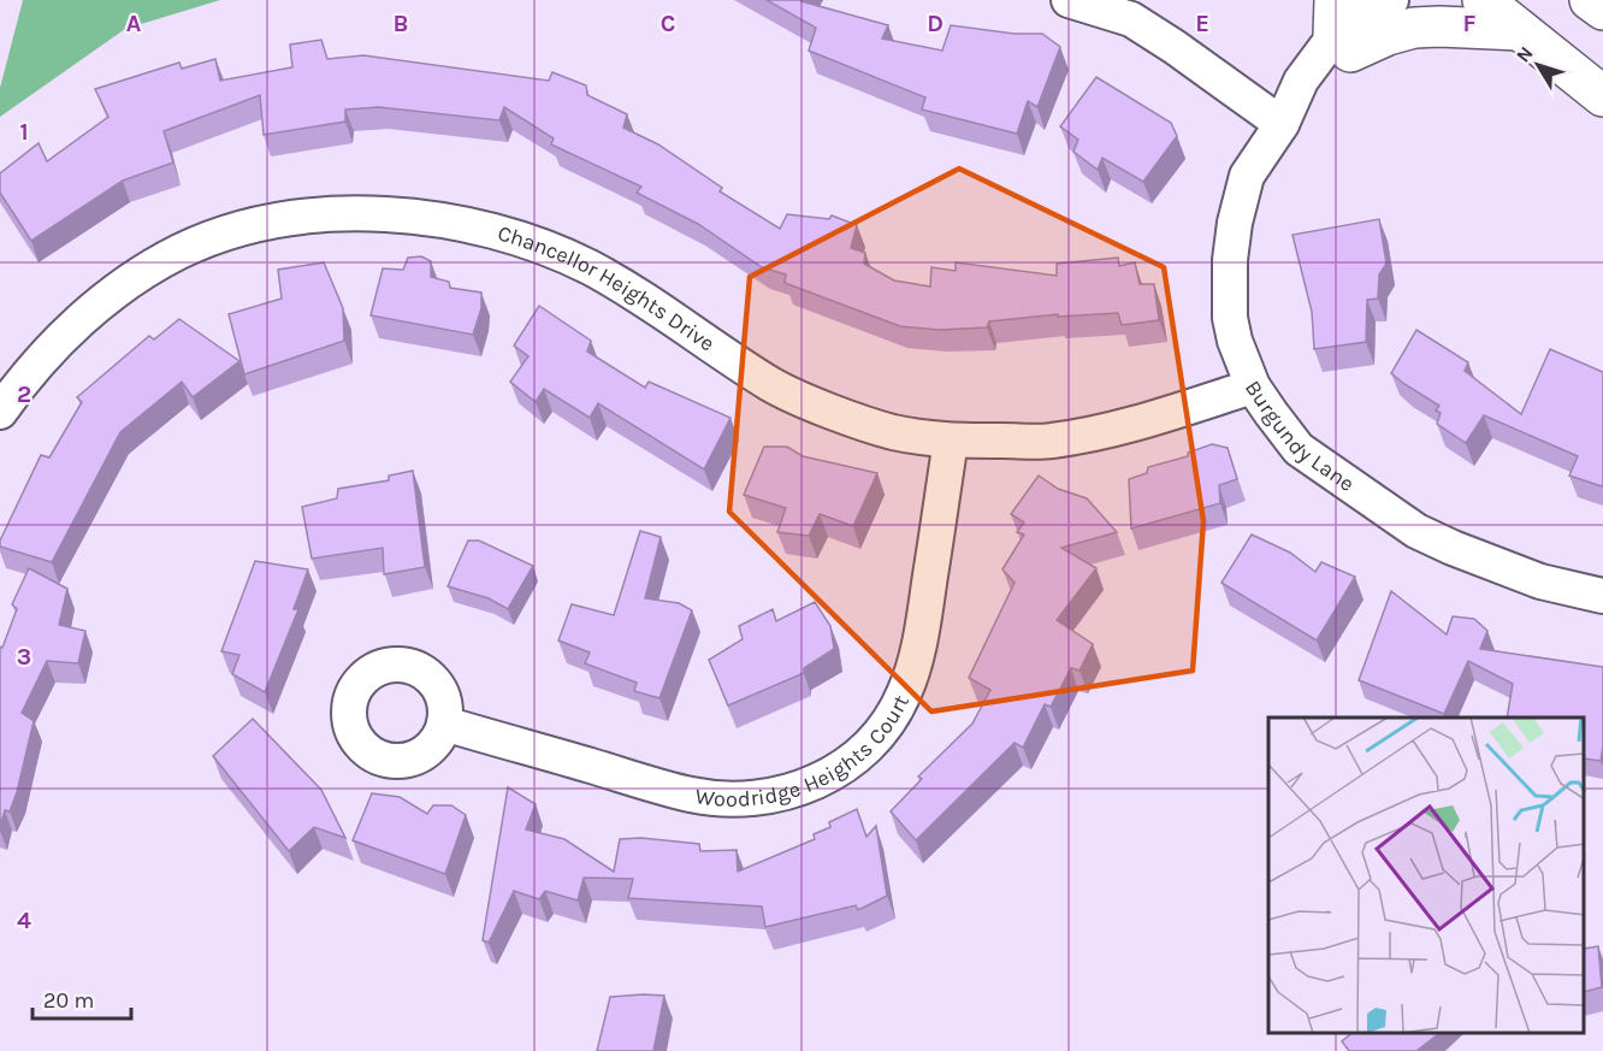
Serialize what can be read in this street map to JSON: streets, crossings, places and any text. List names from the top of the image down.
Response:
{
  "streets": {
    "street": ["Chancellor Heights Drive", "Burgundy Lane", "Woodridge Heights Court"]
  },
  "crossings": [
    ["Chancellor Heights Drive", "Burgundy Lane"],
    ["Chancellor Heights Drive", "Woodridge Heights Court"]
  ],
  "scale_bar": "20 m",
  "north": "top left",
  "grid": {
    "columns": [
      "A",
      "B",
      "C",
      "D",
      "E",
      "F"
    ],
    "rows": [
      "1",
      "2",
      "3",
      "4"
    ]
  }
}
